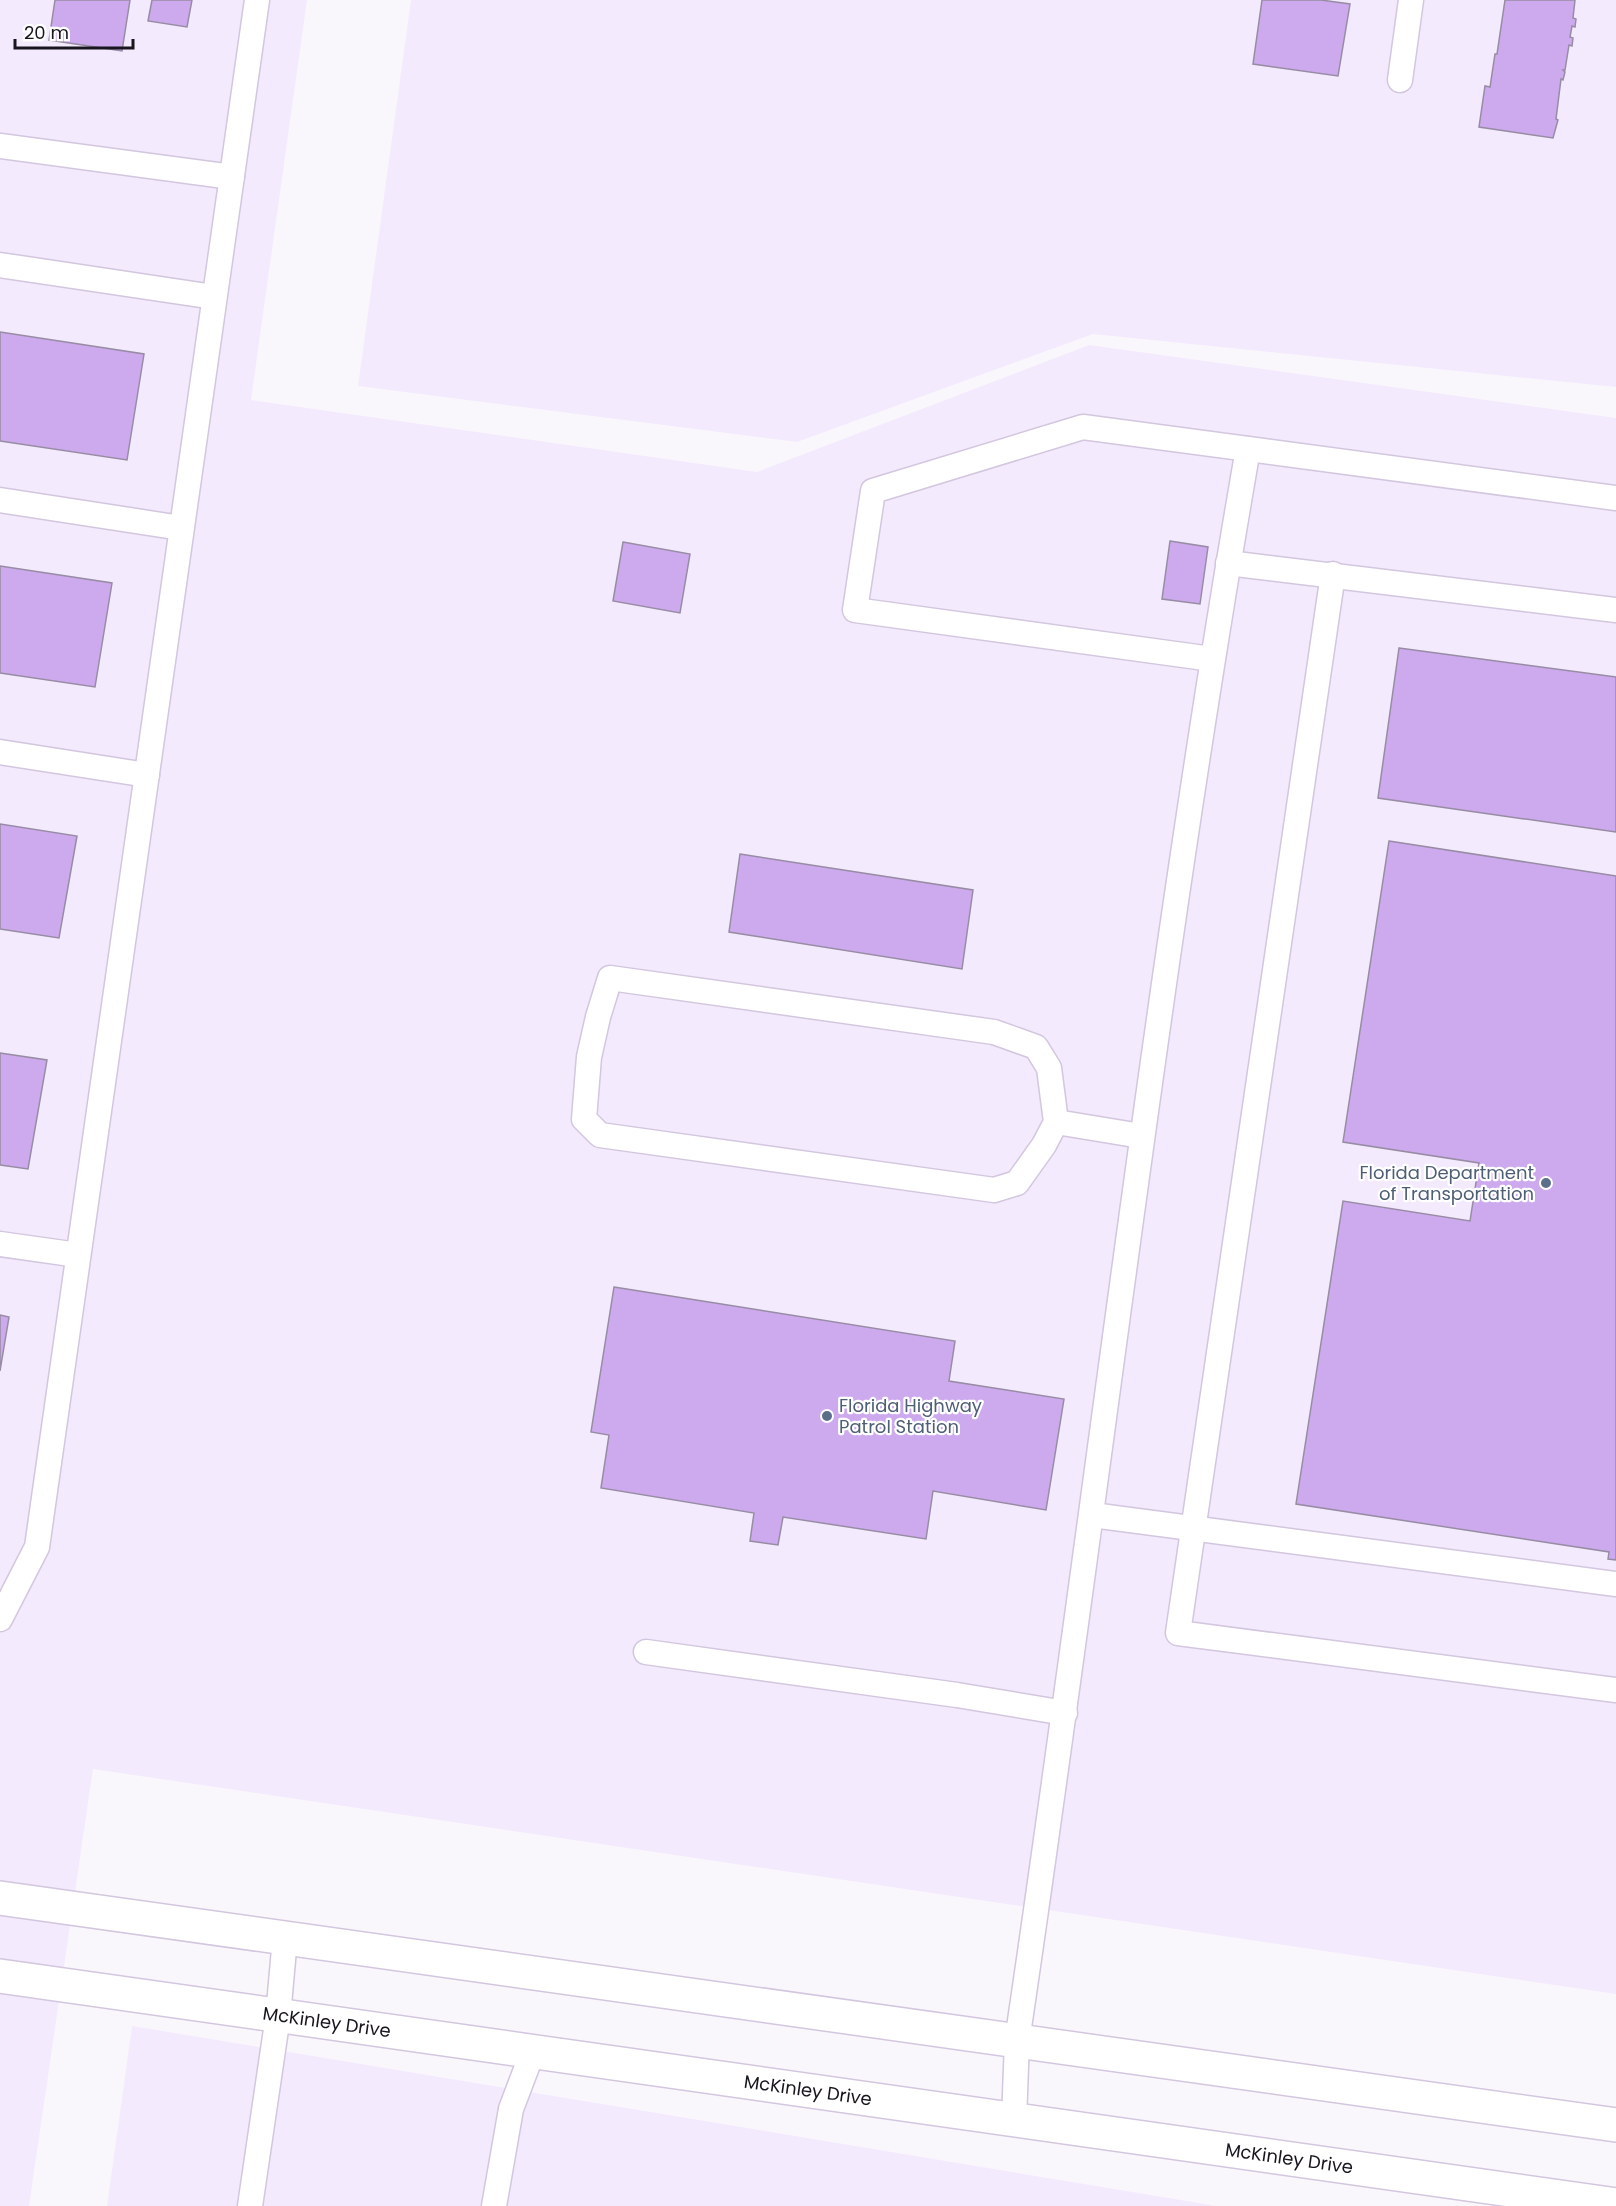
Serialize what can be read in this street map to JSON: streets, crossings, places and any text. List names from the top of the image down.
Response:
{
  "streets": {
    "main road": ["McKinley Drive"]
  },
  "places": ["Florida Department of Transportation", "Florida Highway Patrol Station"],
  "scale_bar": "20 m"
}
